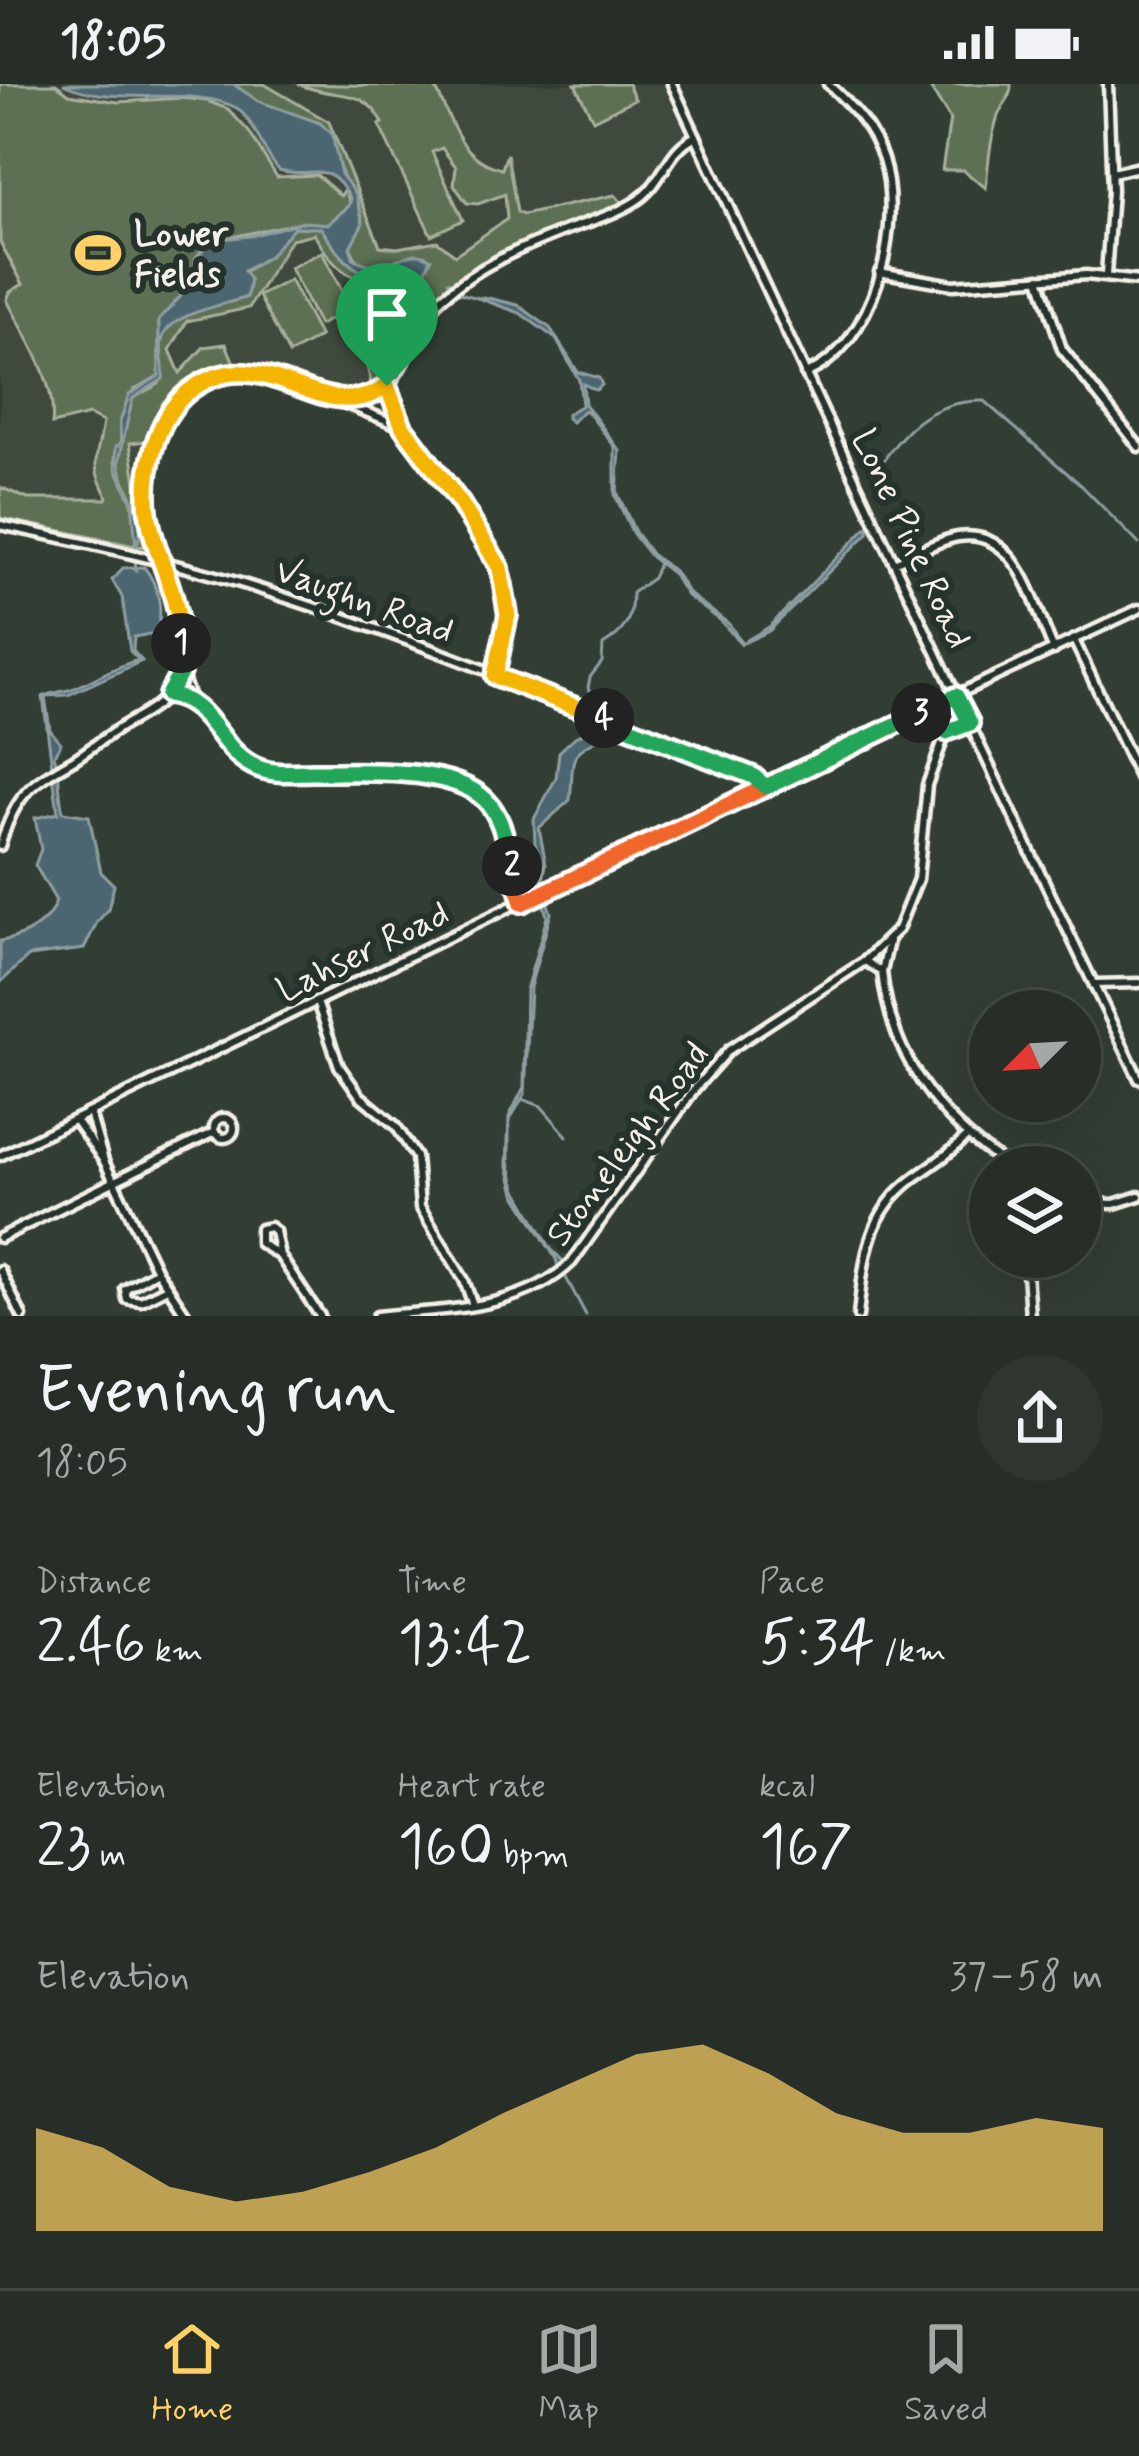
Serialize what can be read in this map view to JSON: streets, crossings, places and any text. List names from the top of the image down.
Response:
{
  "streets": {
    "street": [
      "Lone Pine Road",
      "Vaughn Road",
      "Lahser Road",
      "Stoneleigh Road"
    ]
  },
  "crossings": [
    ["Lone Pine Road", "Lahser Road"],
    ["Vaughn Road", "Lahser Road"]
  ],
  "places": {
    "sports": ["Lower Fields"]
  },
  "north": "bottom left",
  "page": {
    "status": "18:05",
    "pins": [
      "1",
      "3",
      "4",
      "2"
    ],
    "heading": ["Evening run", "18:05"],
    "stats": [
      ["Distance", "2.46 km"],
      ["Time", "13:42"],
      ["Pace", "5:34 /km"],
      ["Elevation", "23 m"],
      ["Heart rate", "160 bpm"],
      ["kcal", "167"]
    ],
    "chart": ["Elevation", "37–58 m"],
    "tabs": ["Home", "Map", "Saved"]
  }
}
